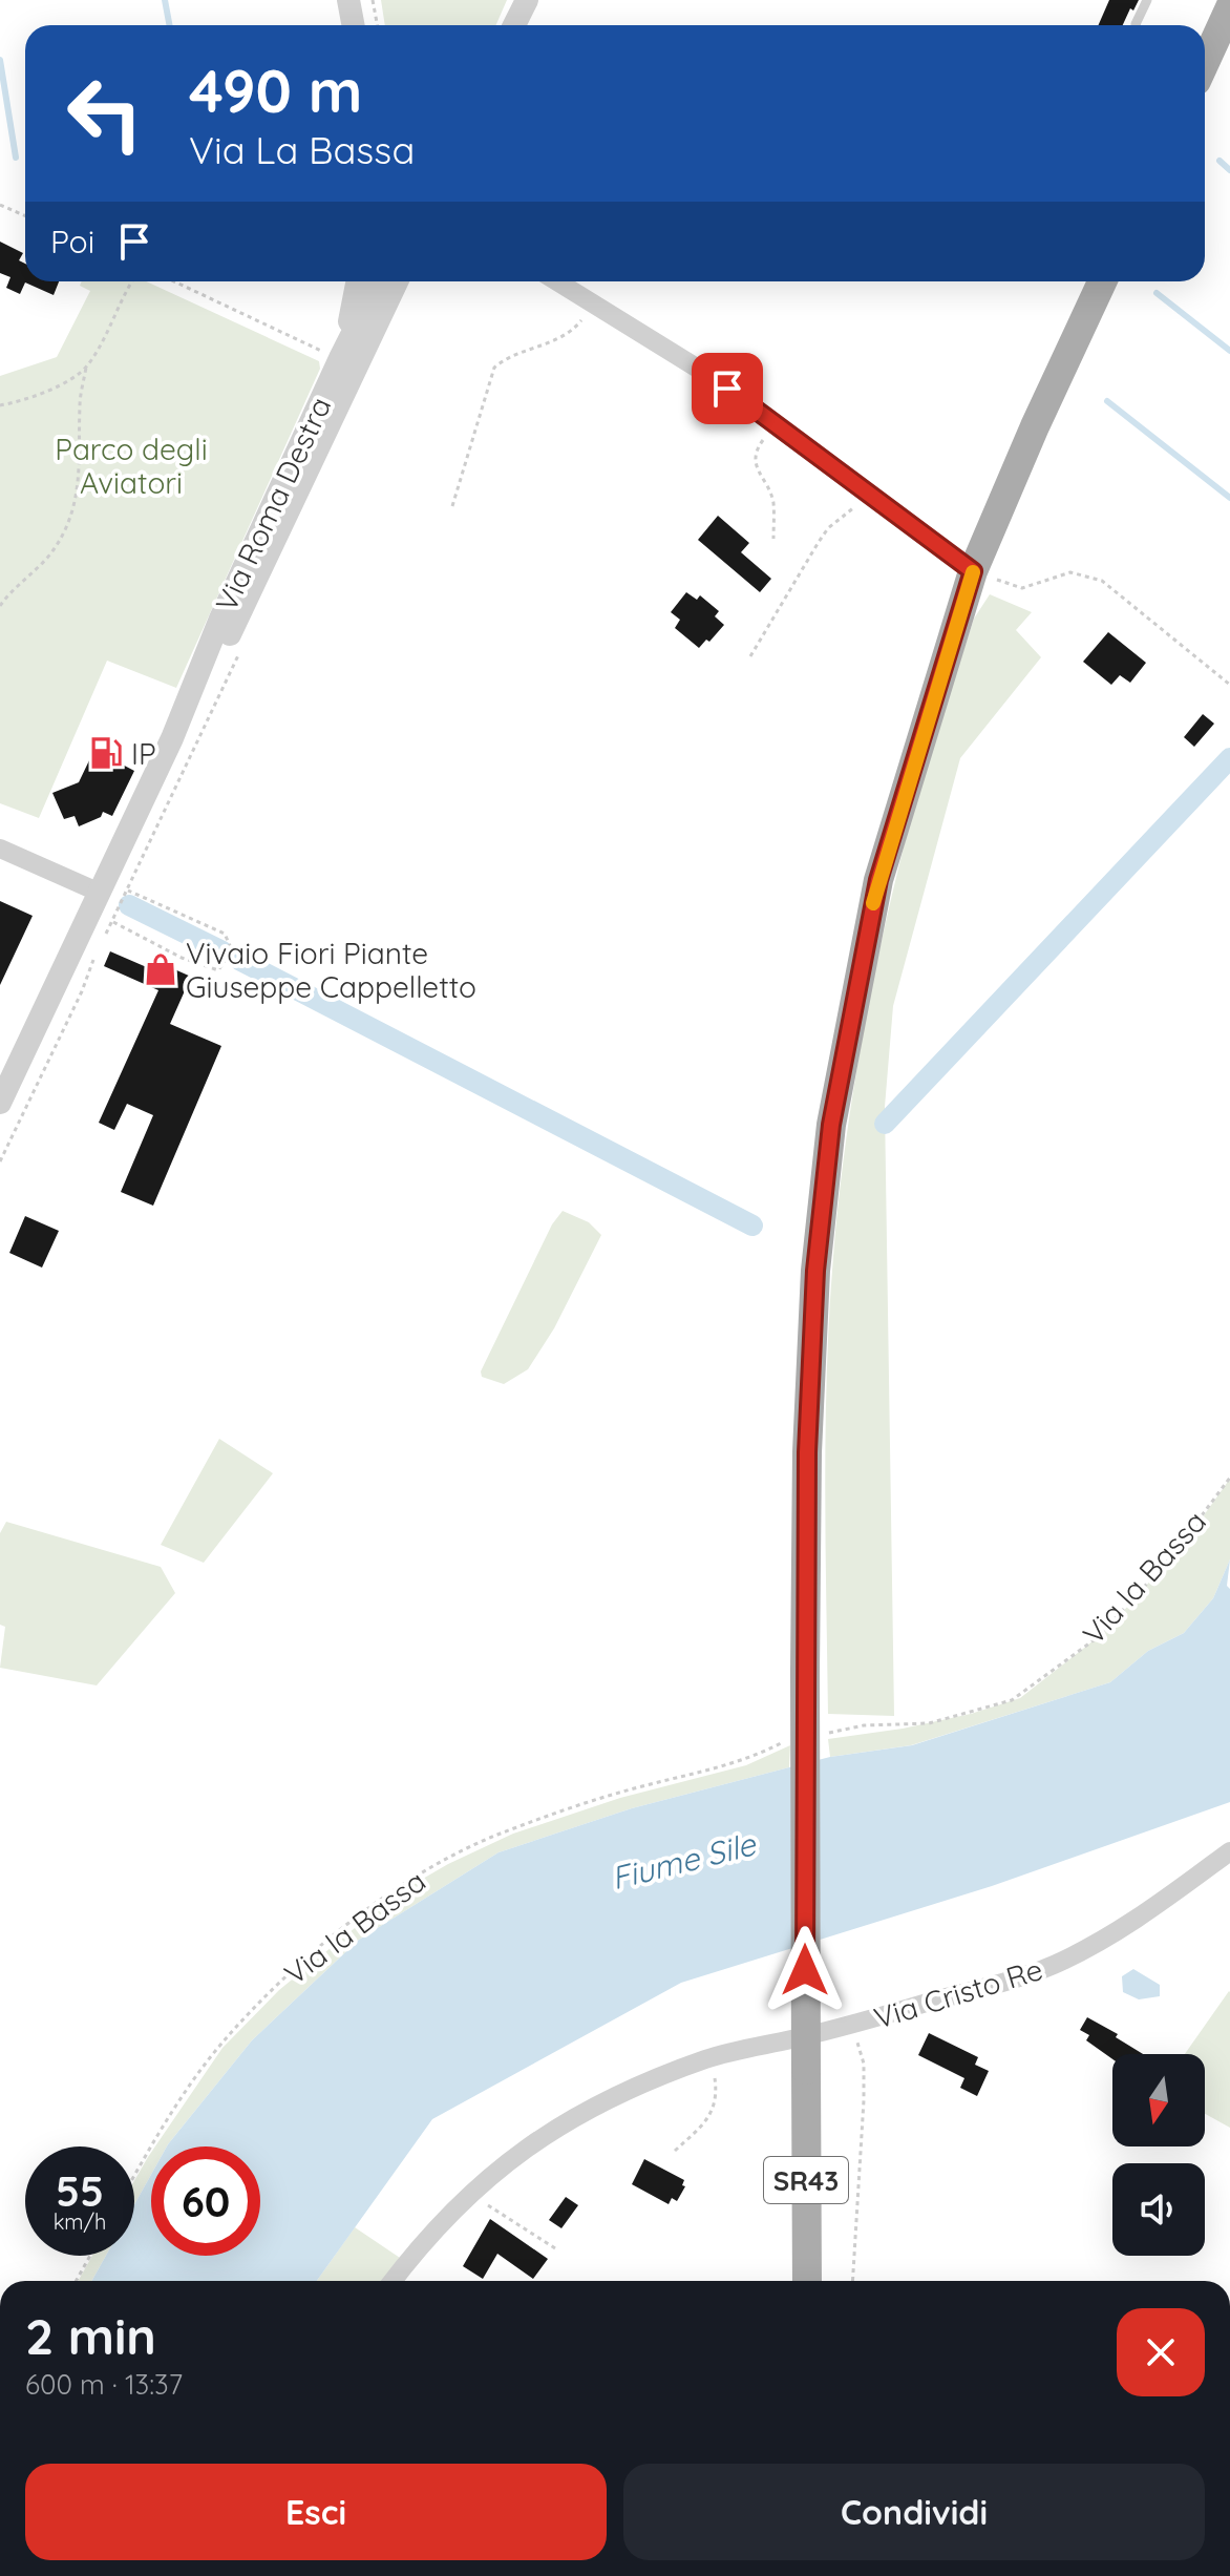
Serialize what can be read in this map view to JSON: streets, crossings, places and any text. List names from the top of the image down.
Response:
{
  "streets": {
    "main road": ["SR43"],
    "street": ["Via Roma Destra", "Via Cristo Re"],
    "path": ["Via la Bassa"]
  },
  "water": ["Fiume Sile"],
  "parks": ["Parco degli Aviatori"],
  "places": {
    "fuel station": ["IP"],
    "shop": ["Vivaio Fiori Piante Giuseppe Cappelletto"]
  },
  "north": "bottom",
  "page": {
    "turn": ["490 m", "Via La Bassa"],
    "then": "Poi",
    "speed": "55 km/h",
    "limit": "60",
    "heading": ["2 min", "600 m · 13:37"],
    "buttons": ["Esci", "Condividi"]
  }
}
